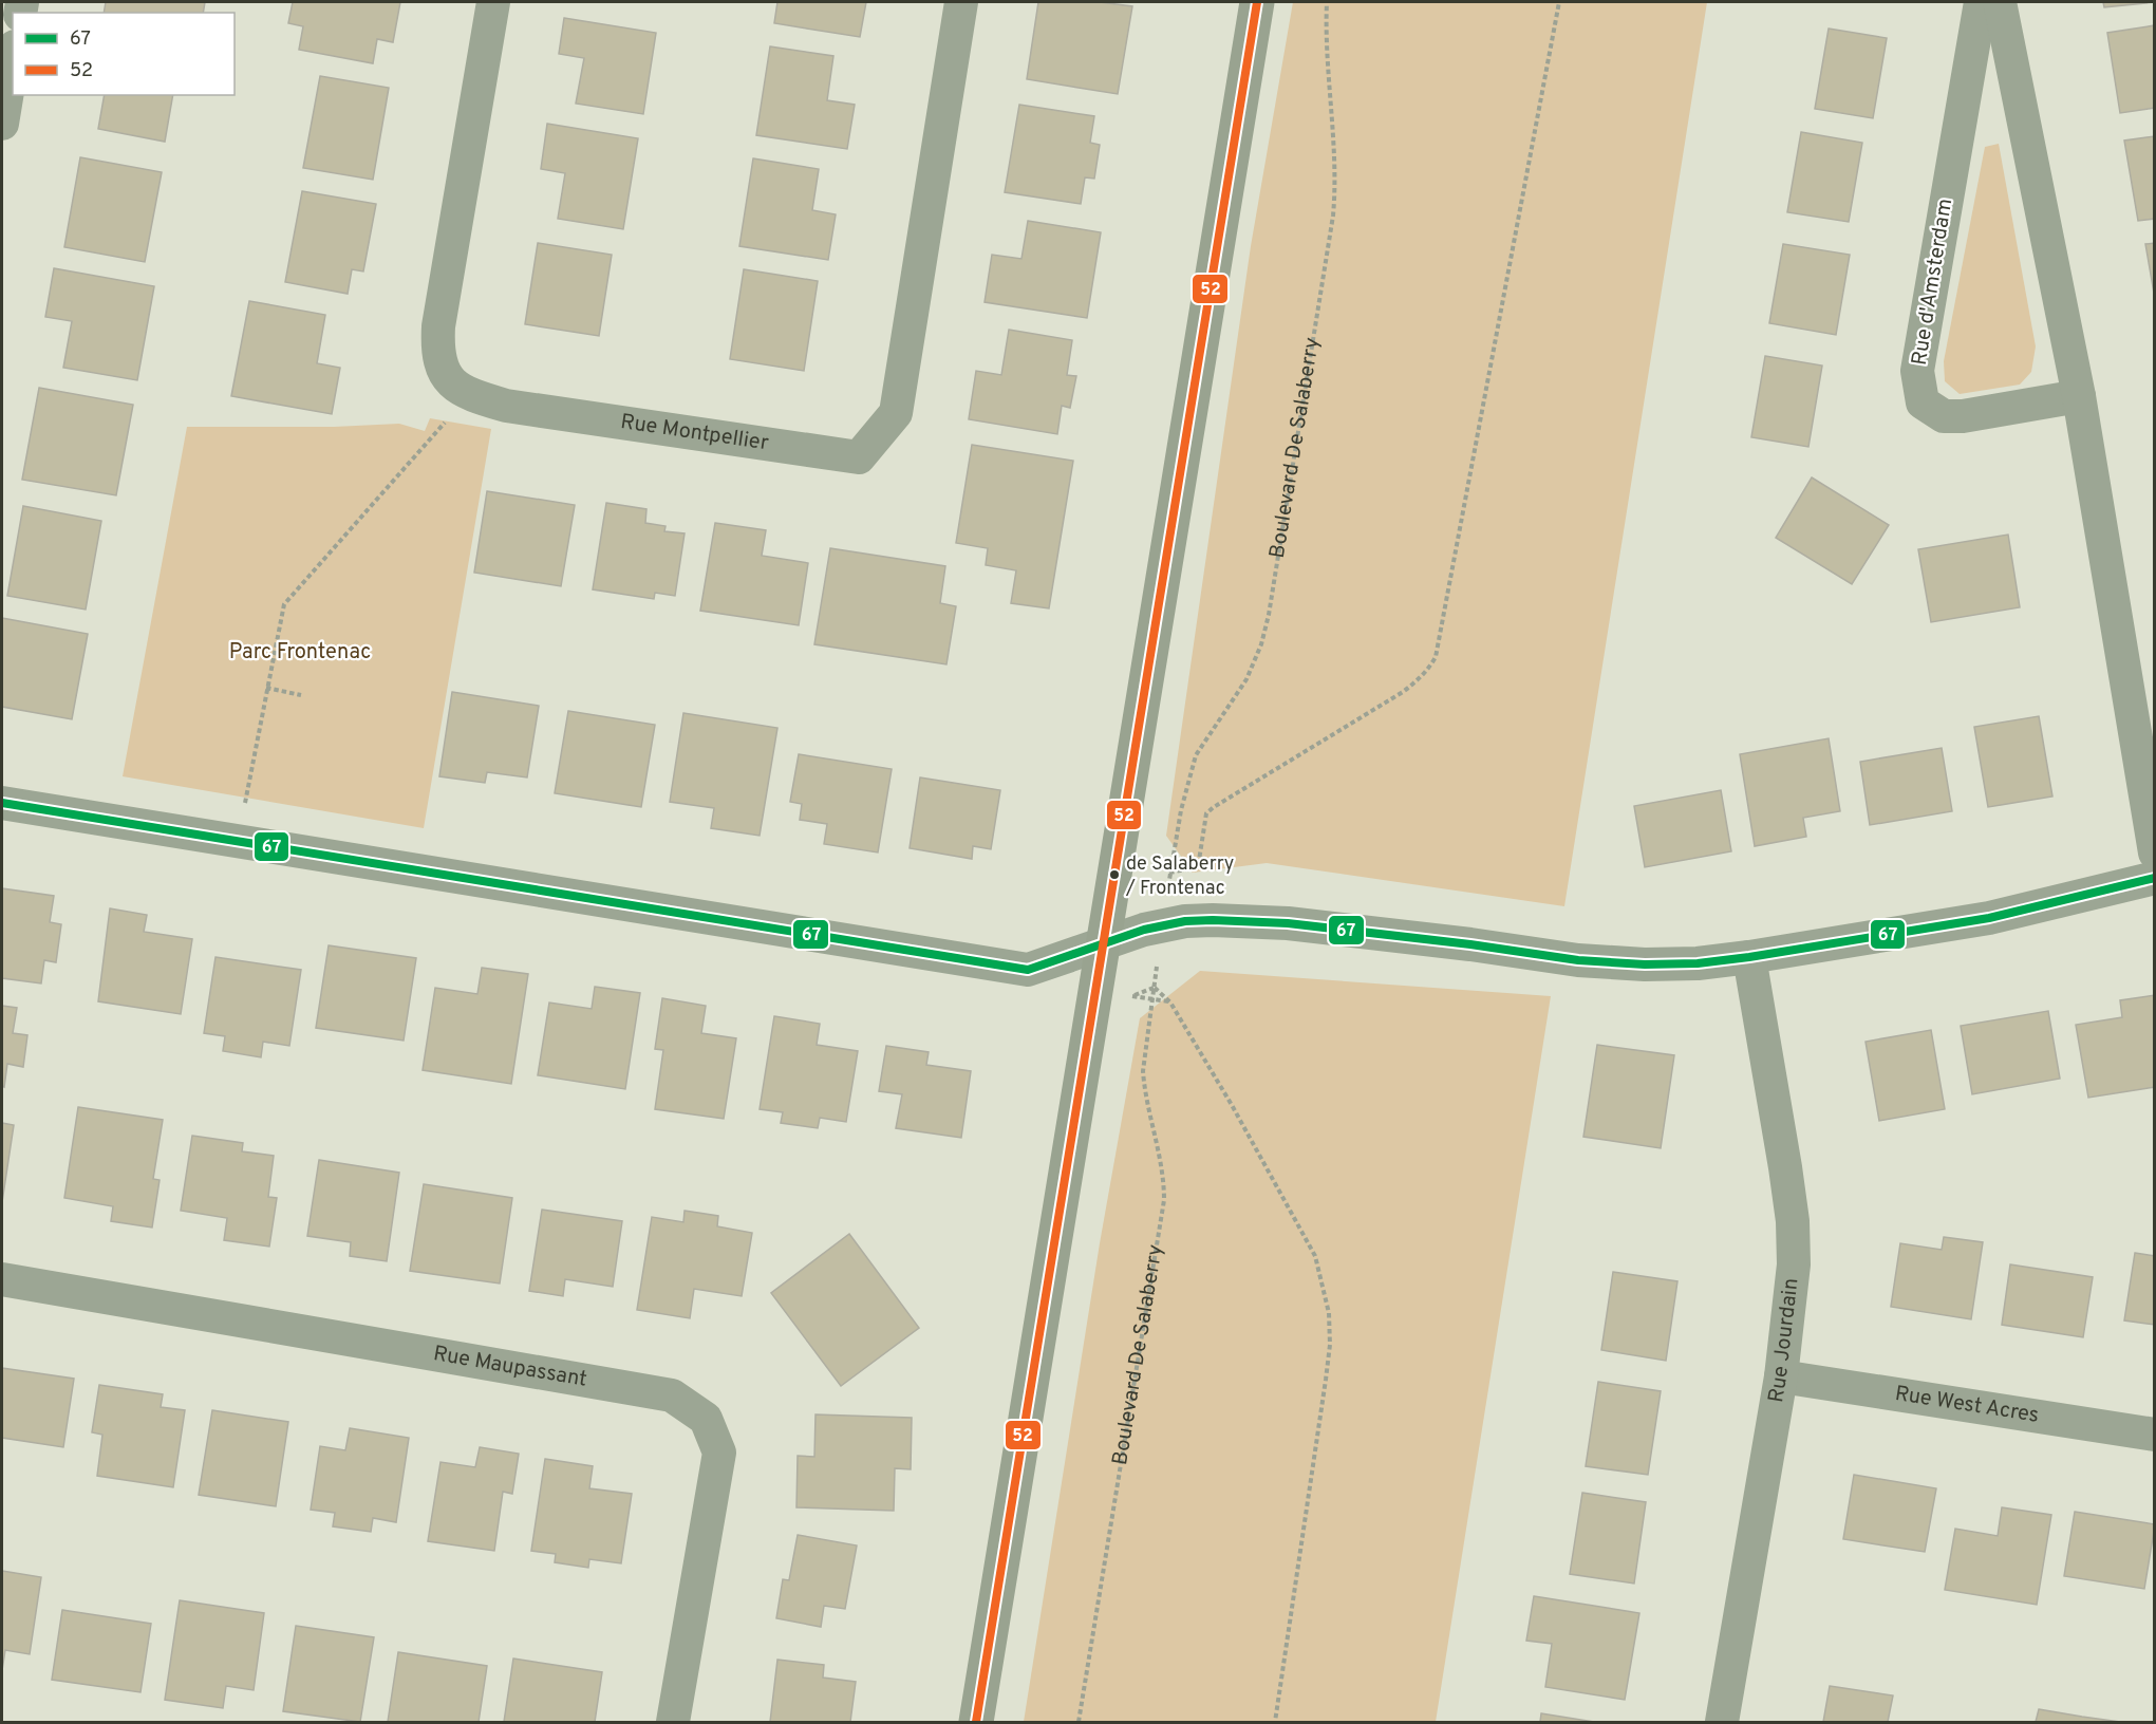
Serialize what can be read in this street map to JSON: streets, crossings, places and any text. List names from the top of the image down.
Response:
{
  "streets": {
    "street": [
      "Rue d'Amsterdam",
      "Rue Montpellier",
      "Rue Jourdain",
      "Rue Maupassant",
      "Rue West Acres"
    ],
    "path": ["Boulevard De Salaberry"]
  },
  "crossings": [
    ["Rue Jourdain", "Rue West Acres"]
  ],
  "parks": ["Parc Frontenac"],
  "places": ["de Salaberry / Frontenac"],
  "lines": ["transit line 52", "transit line 67"],
  "legend": ["67", "52"]
}
